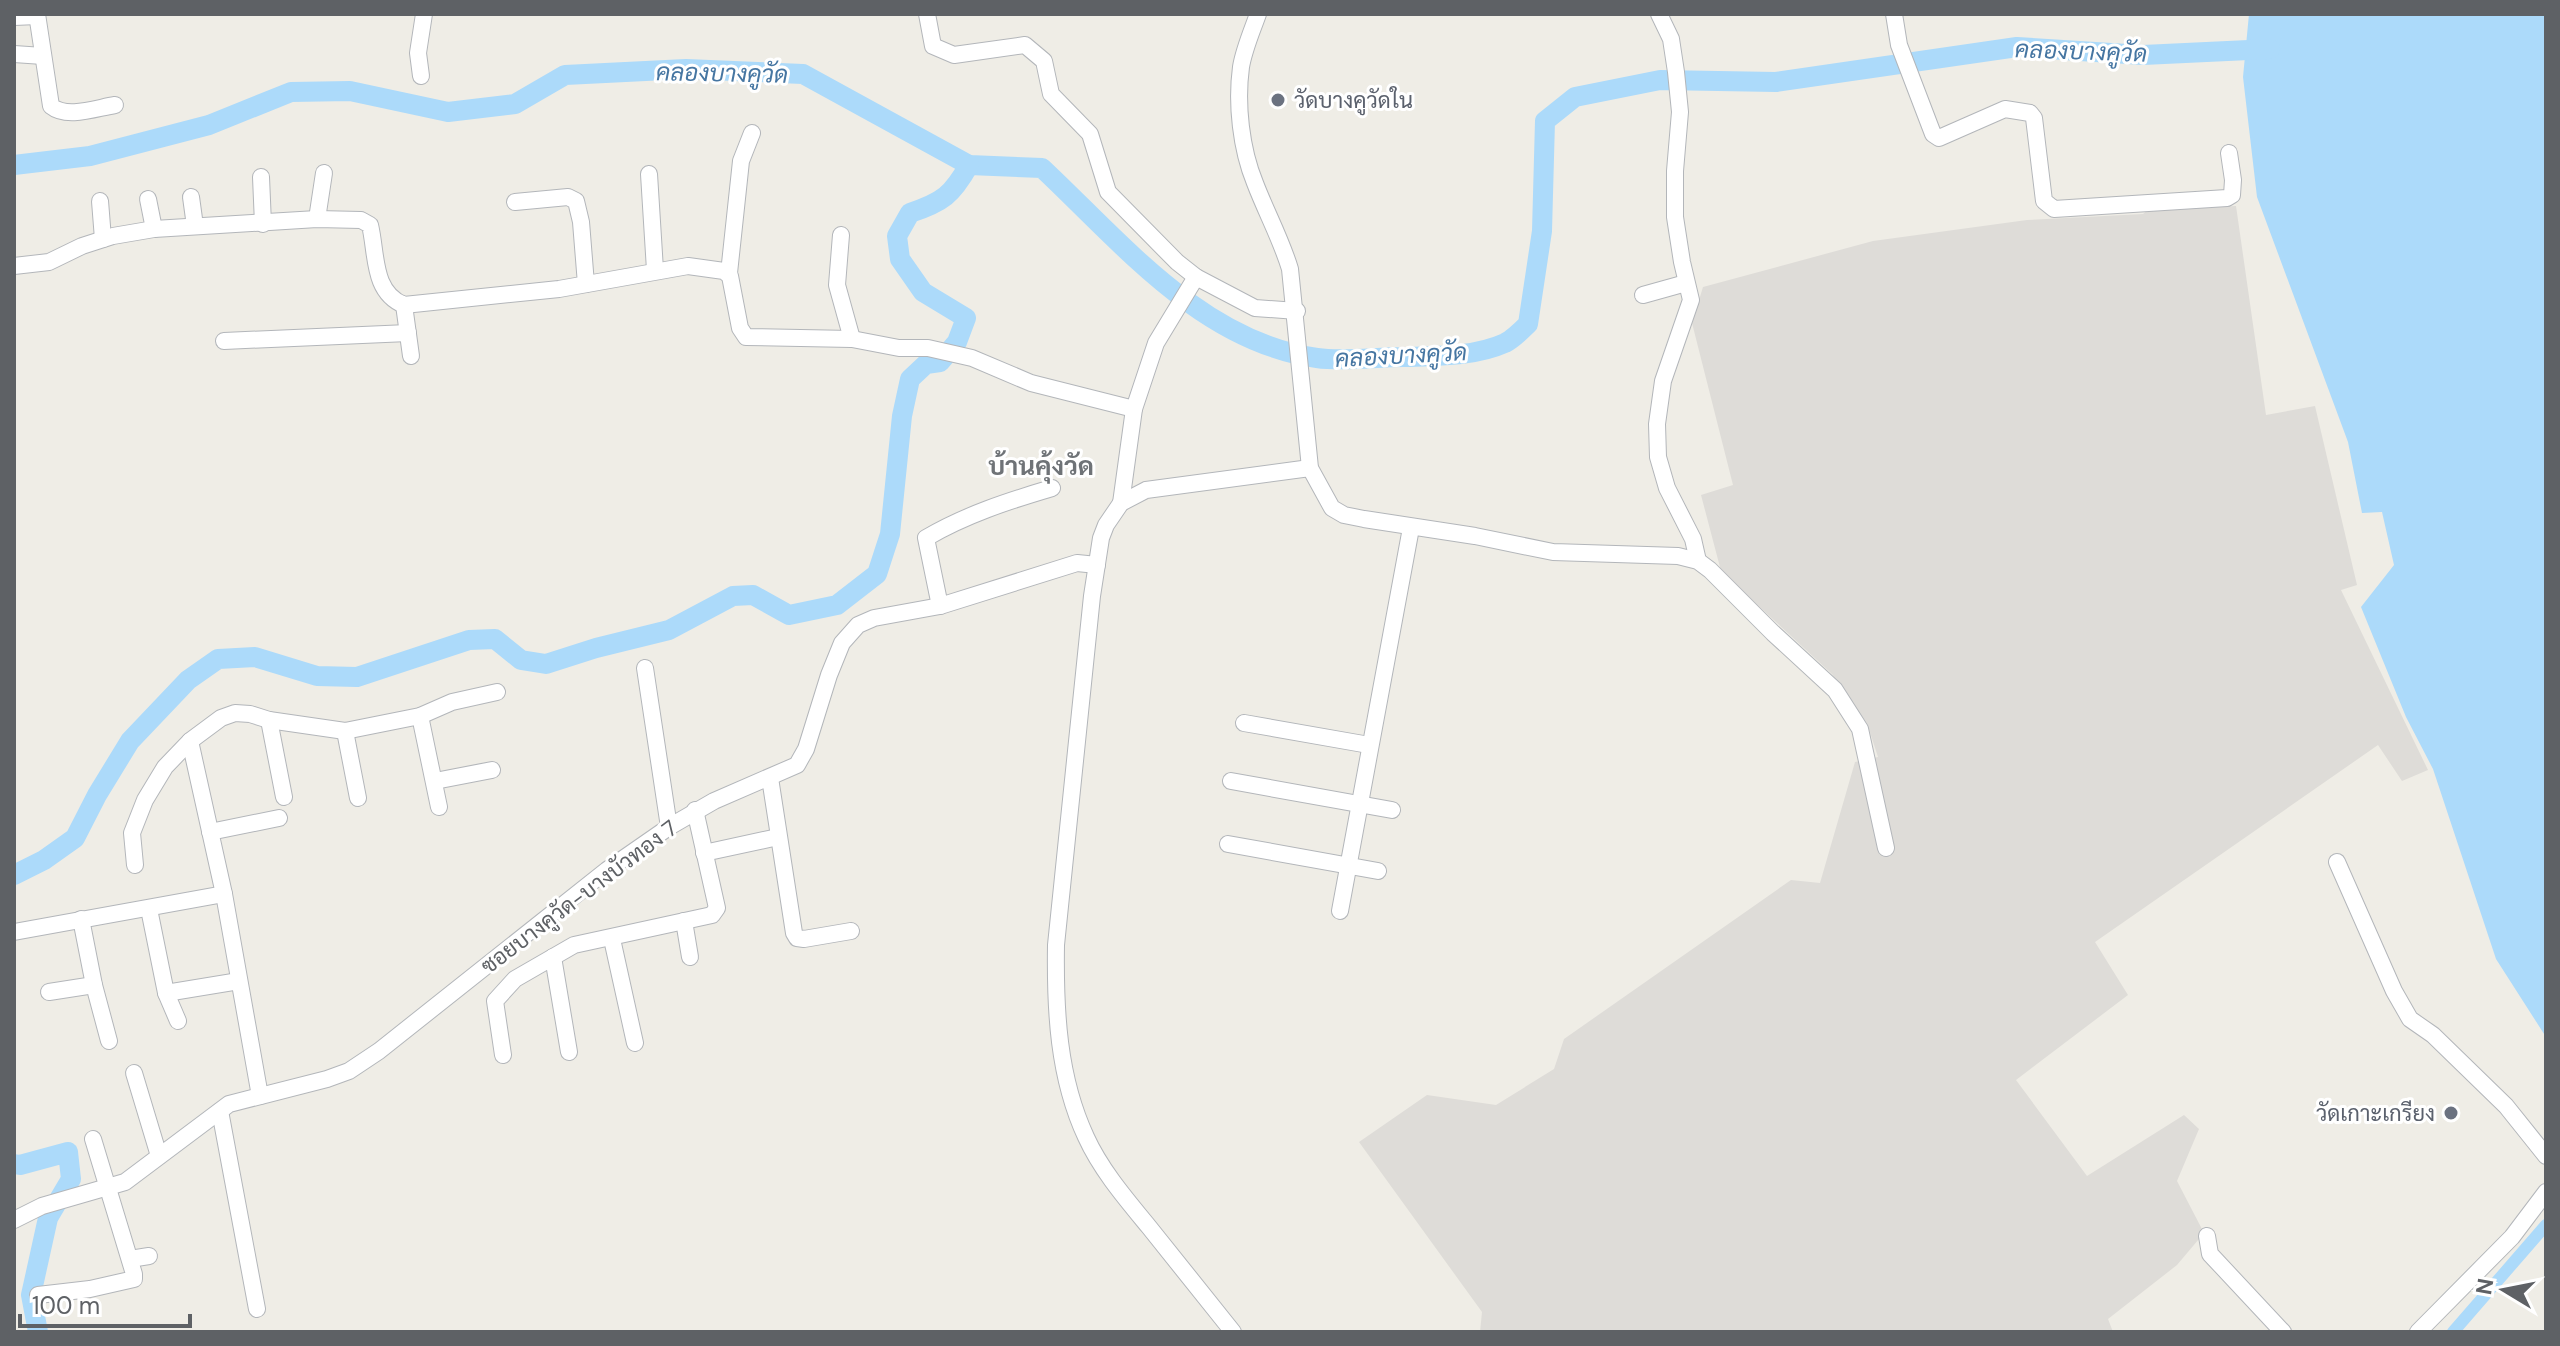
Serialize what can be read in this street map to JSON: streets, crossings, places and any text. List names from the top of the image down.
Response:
{
  "streets": {
    "street": ["ซอยบางคูวัด-บางบัวทอง 7"]
  },
  "districts": ["บ้านคุ้งวัด"],
  "water": ["คลองบางคูวัด"],
  "places": ["วัดบางคูวัดใน", "วัดเกาะเกรียง"],
  "scale_bar": "100 m",
  "north": "left"
}
